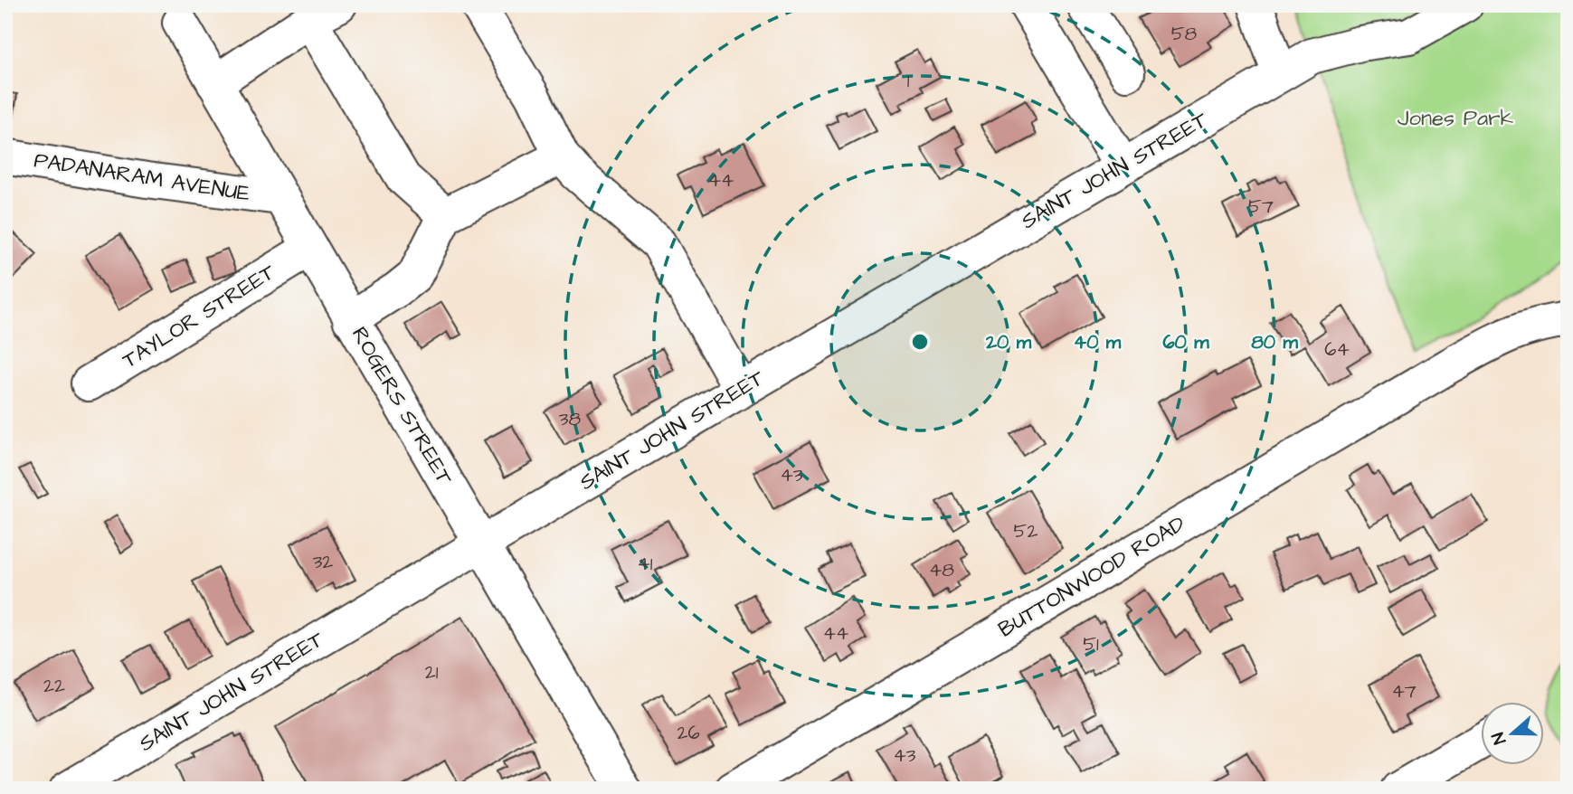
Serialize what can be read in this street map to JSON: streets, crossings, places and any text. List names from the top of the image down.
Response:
{
  "streets": {
    "street": [
      "SAINT JOHN STREET",
      "PADANARAM AVENUE",
      "TAYLOR STREET",
      "ROGERS STREET",
      "BUTTONWOOD ROAD"
    ]
  },
  "crossings": [
    ["SAINT JOHN STREET", "ROGERS STREET"],
    ["PADANARAM AVENUE", "ROGERS STREET"],
    ["TAYLOR STREET", "ROGERS STREET"]
  ],
  "parks": ["Jones Park"],
  "house_numbers": [
    "58",
    "1",
    "44",
    "57",
    "64",
    "38",
    "43",
    "52",
    "32",
    "41",
    "48",
    "44",
    "51",
    "21",
    "22",
    "47",
    "26",
    "43"
  ],
  "north": "left",
  "rings": [
    "20 m",
    "40 m",
    "60 m",
    "80 m"
  ]
}
